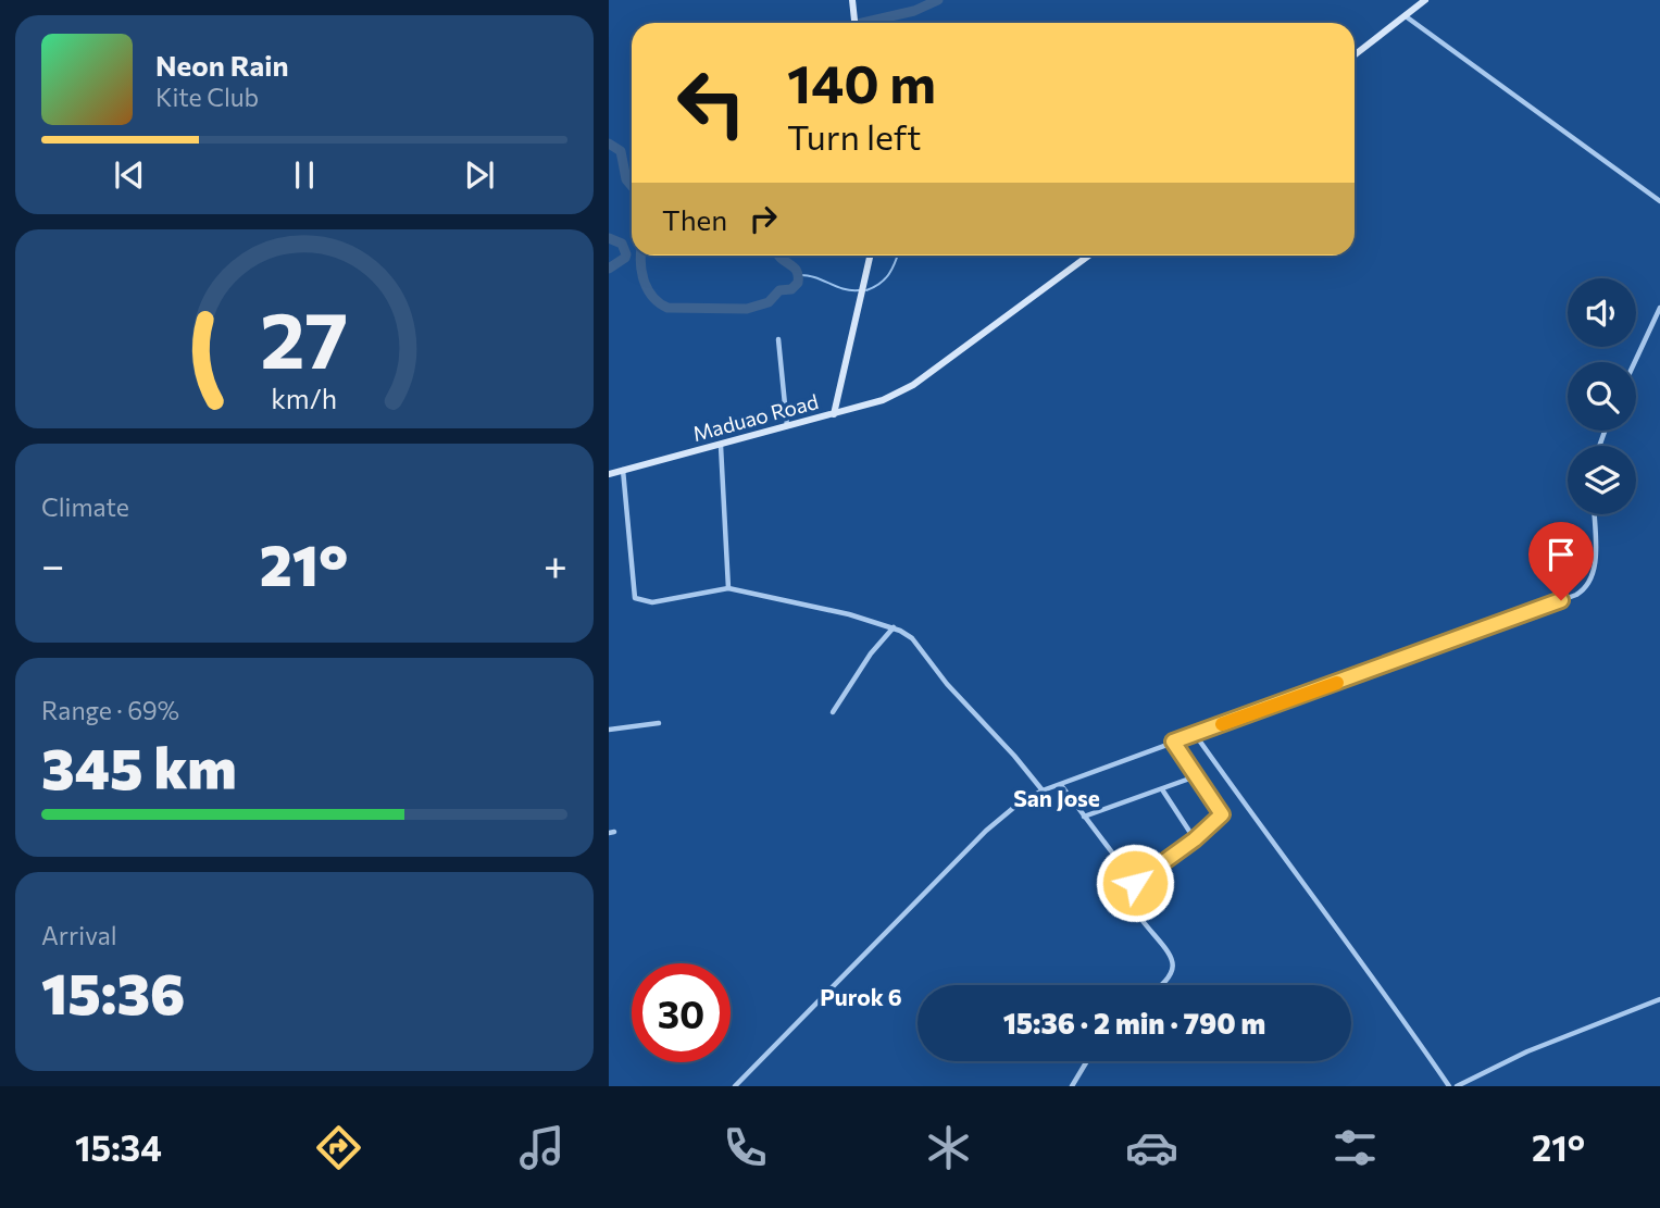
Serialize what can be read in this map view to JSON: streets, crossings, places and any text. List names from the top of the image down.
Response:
{
  "streets": {
    "main road": ["Maduao Road"]
  },
  "districts": ["San Jose", "Purok 6"],
  "page": {
    "turn": ["140 m", "Turn left"],
    "song": ["Neon Rain", "Kite Club"],
    "then": "Then",
    "tile": [
      "Climate",
      ["Range · 69%", "345 km"],
      ["Arrival", "15:36"]
    ],
    "heat": ["−", "21°", "+"],
    "limit": "30",
    "trip": "15:36 · 2 min · 790 m",
    "tabs": ["15:34", "21°"],
    "gauge": ["27", "km/h"]
  }
}
